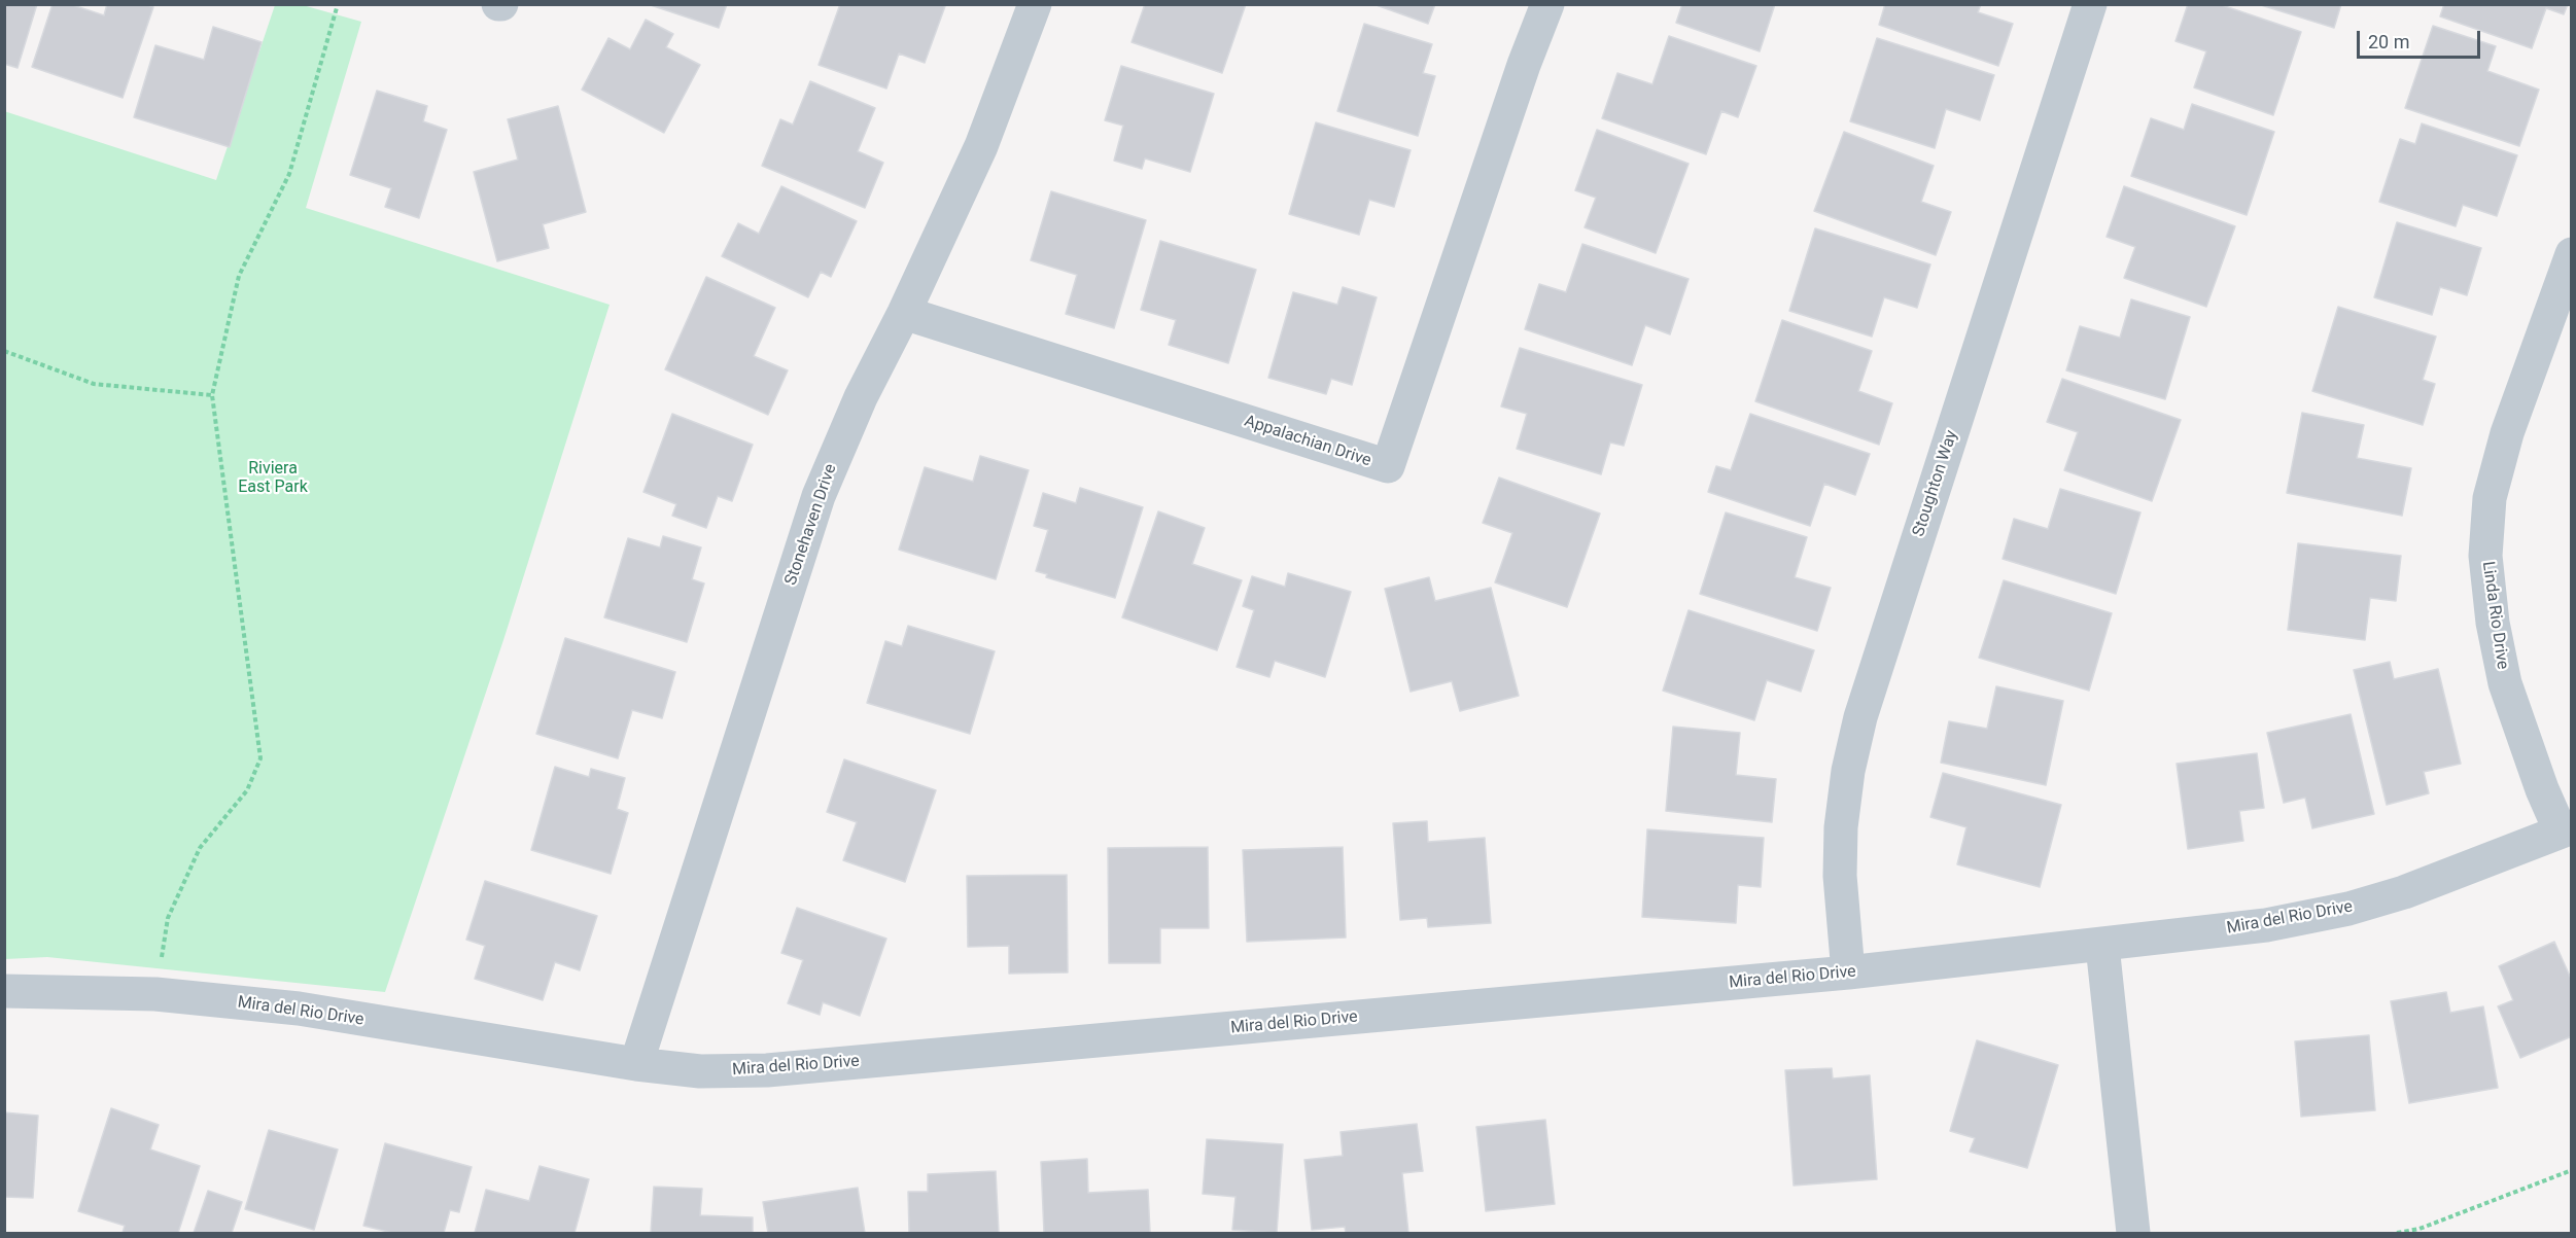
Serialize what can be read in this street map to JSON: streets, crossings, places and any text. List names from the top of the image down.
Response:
{
  "streets": {
    "street": [
      "Appalachian Drive",
      "Stoughton Way",
      "Stonehaven Drive",
      "Linda Rio Drive",
      "Mira del Rio Drive"
    ]
  },
  "crossings": [
    ["Appalachian Drive", "Stonehaven Drive"],
    ["Stoughton Way", "Mira del Rio Drive"],
    ["Stonehaven Drive", "Mira del Rio Drive"],
    ["Linda Rio Drive", "Mira del Rio Drive"]
  ],
  "parks": ["Riviera East Park"],
  "scale_bar": "20 m"
}
